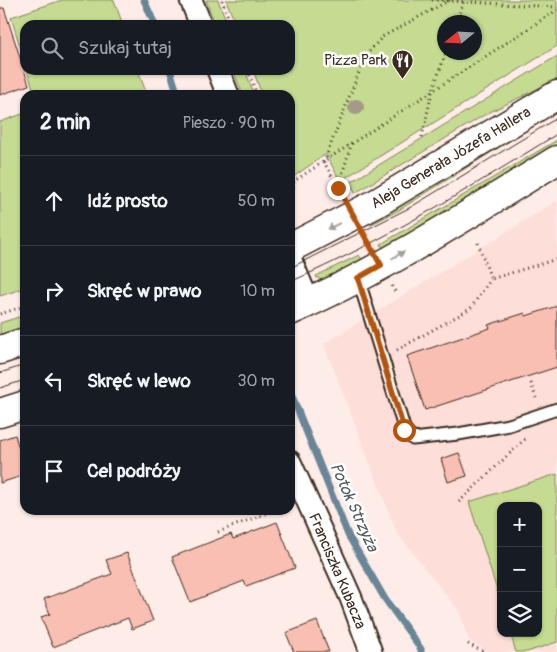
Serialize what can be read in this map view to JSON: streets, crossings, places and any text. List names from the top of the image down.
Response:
{
  "streets": {
    "main road": ["Aleja Generała Józefa Hallera"],
    "street": ["Franciszka Kubacza"]
  },
  "water": ["Potok Strzyża"],
  "places": {
    "restaurant": ["Pizza Park"]
  },
  "north": "left",
  "page": {
    "search": "Szukaj tutaj",
    "heading": ["2 min", "Pieszo · 90 m"],
    "list": [
      ["Idź prosto", "50 m"],
      ["Skręć w prawo", "10 m"],
      ["Skręć w lewo", "30 m"],
      "Cel podróży"
    ],
    "map_buttons": ["+", "−"]
  }
}
